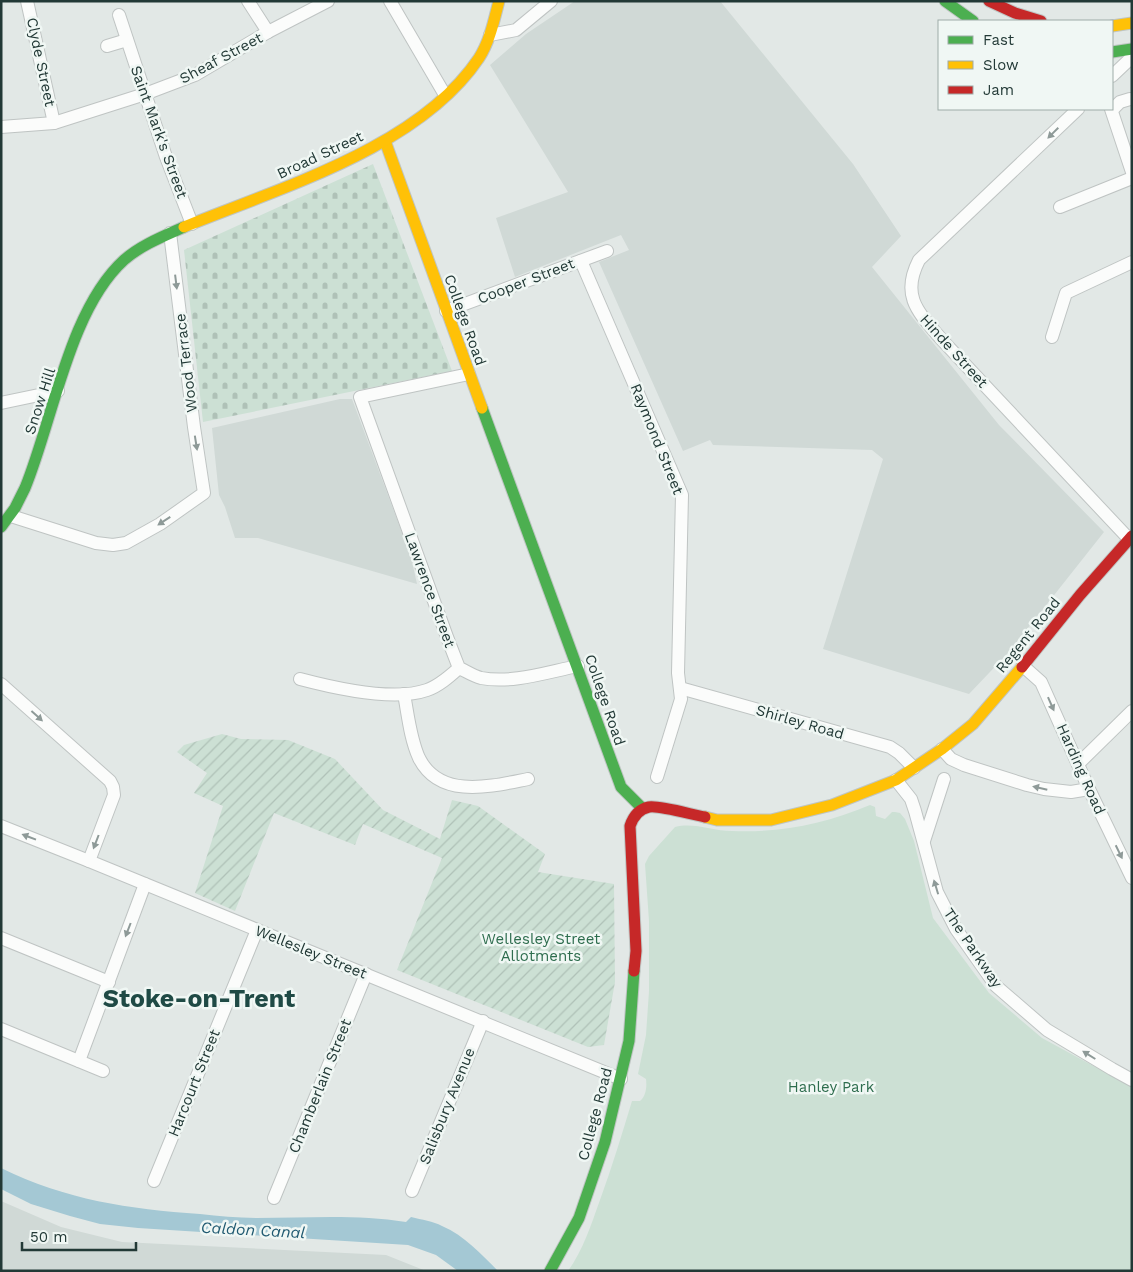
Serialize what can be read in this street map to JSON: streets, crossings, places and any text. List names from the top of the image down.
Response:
{
  "streets": {
    "street": [
      "Sheaf Street",
      "Clyde Street",
      "Saint Mark's Street",
      "Broad Street",
      "Cooper Street",
      "College Road",
      "Hinde Street",
      "Wood Terrace",
      "Snow Hill",
      "Raymond Street",
      "Lawrence Street",
      "Regent Road",
      "Shirley Road",
      "Harding Road",
      "The Parkway",
      "Wellesley Street",
      "Harcourt Street",
      "Chamberlain Street",
      "Salisbury Avenue"
    ]
  },
  "crossings": [
    ["Sheaf Street", "Clyde Street"],
    ["Sheaf Street", "Saint Mark's Street"],
    ["Saint Mark's Street", "Broad Street"],
    ["Broad Street", "College Road"],
    ["Broad Street", "Wood Terrace"],
    ["Broad Street", "Snow Hill"],
    ["Cooper Street", "College Road"],
    ["Cooper Street", "Raymond Street"],
    ["College Road", "Lawrence Street"],
    ["College Road", "Regent Road"],
    ["College Road", "Wellesley Street"],
    ["Hinde Street", "Regent Road"],
    ["Wood Terrace", "Snow Hill"],
    ["Raymond Street", "Shirley Road"],
    ["Regent Road", "Shirley Road"],
    ["Regent Road", "Harding Road"],
    ["Regent Road", "The Parkway"],
    ["Wellesley Street", "Harcourt Street"],
    ["Wellesley Street", "Chamberlain Street"],
    ["Wellesley Street", "Salisbury Avenue"]
  ],
  "one_way": ["Harding Road", "The Parkway"],
  "districts": ["Stoke-on-Trent"],
  "water": ["Caldon Canal"],
  "parks": ["Wellesley Street Allotments", "Hanley Park"],
  "legend": ["Fast", "Slow", "Jam"],
  "scale_bar": "50 m"
}
